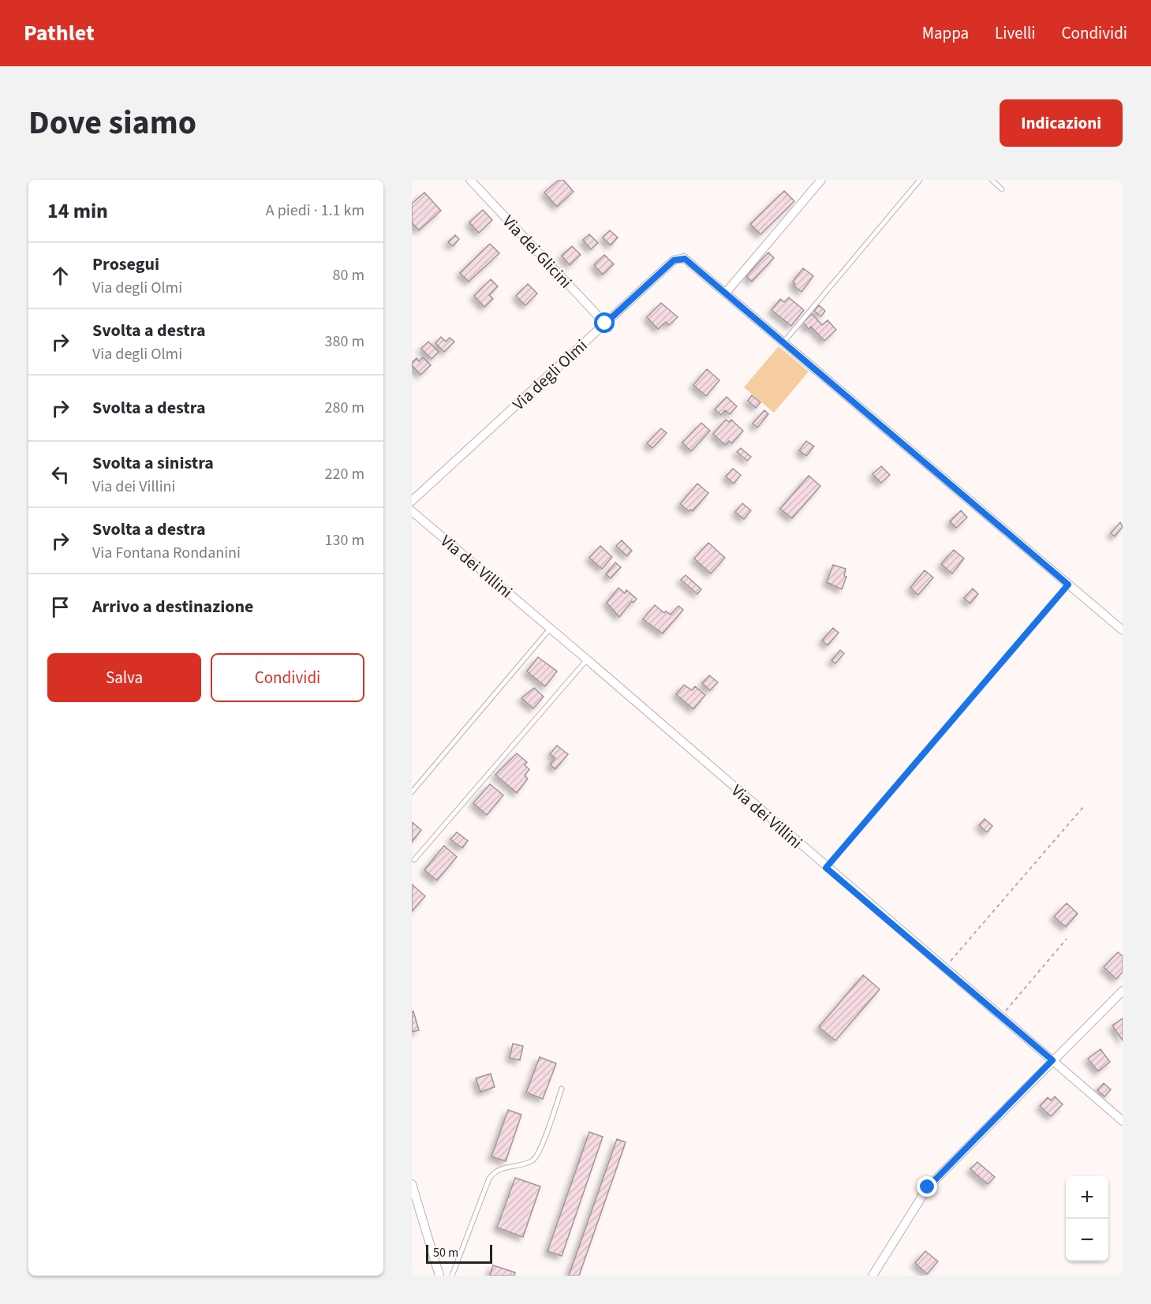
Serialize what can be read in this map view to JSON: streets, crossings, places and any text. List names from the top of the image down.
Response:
{
  "streets": {
    "street": ["Via dei Glicini", "Via degli Olmi", "Via dei Villini"]
  },
  "crossings": [
    ["Via dei Glicini", "Via degli Olmi"]
  ],
  "scale_bar": "50 m",
  "page": {
    "header": "Pathlet",
    "nav": ["Mappa", "Livelli", "Condividi"],
    "title": "Dove siamo",
    "buttons": [
      "Indicazioni",
      ["Salva", "Condividi"]
    ],
    "heading": ["14 min", "A piedi · 1.1 km"],
    "list": [
      ["Prosegui", "Via degli Olmi", "80 m"],
      ["Svolta a destra", "Via degli Olmi", "380 m"],
      ["Svolta a destra", "280 m"],
      ["Svolta a sinistra", "Via dei Villini", "220 m"],
      ["Svolta a destra", "Via Fontana Rondanini", "130 m"],
      "Arrivo a destinazione"
    ],
    "map_buttons": ["+", "−"],
    "scale": "50 m"
  }
}
